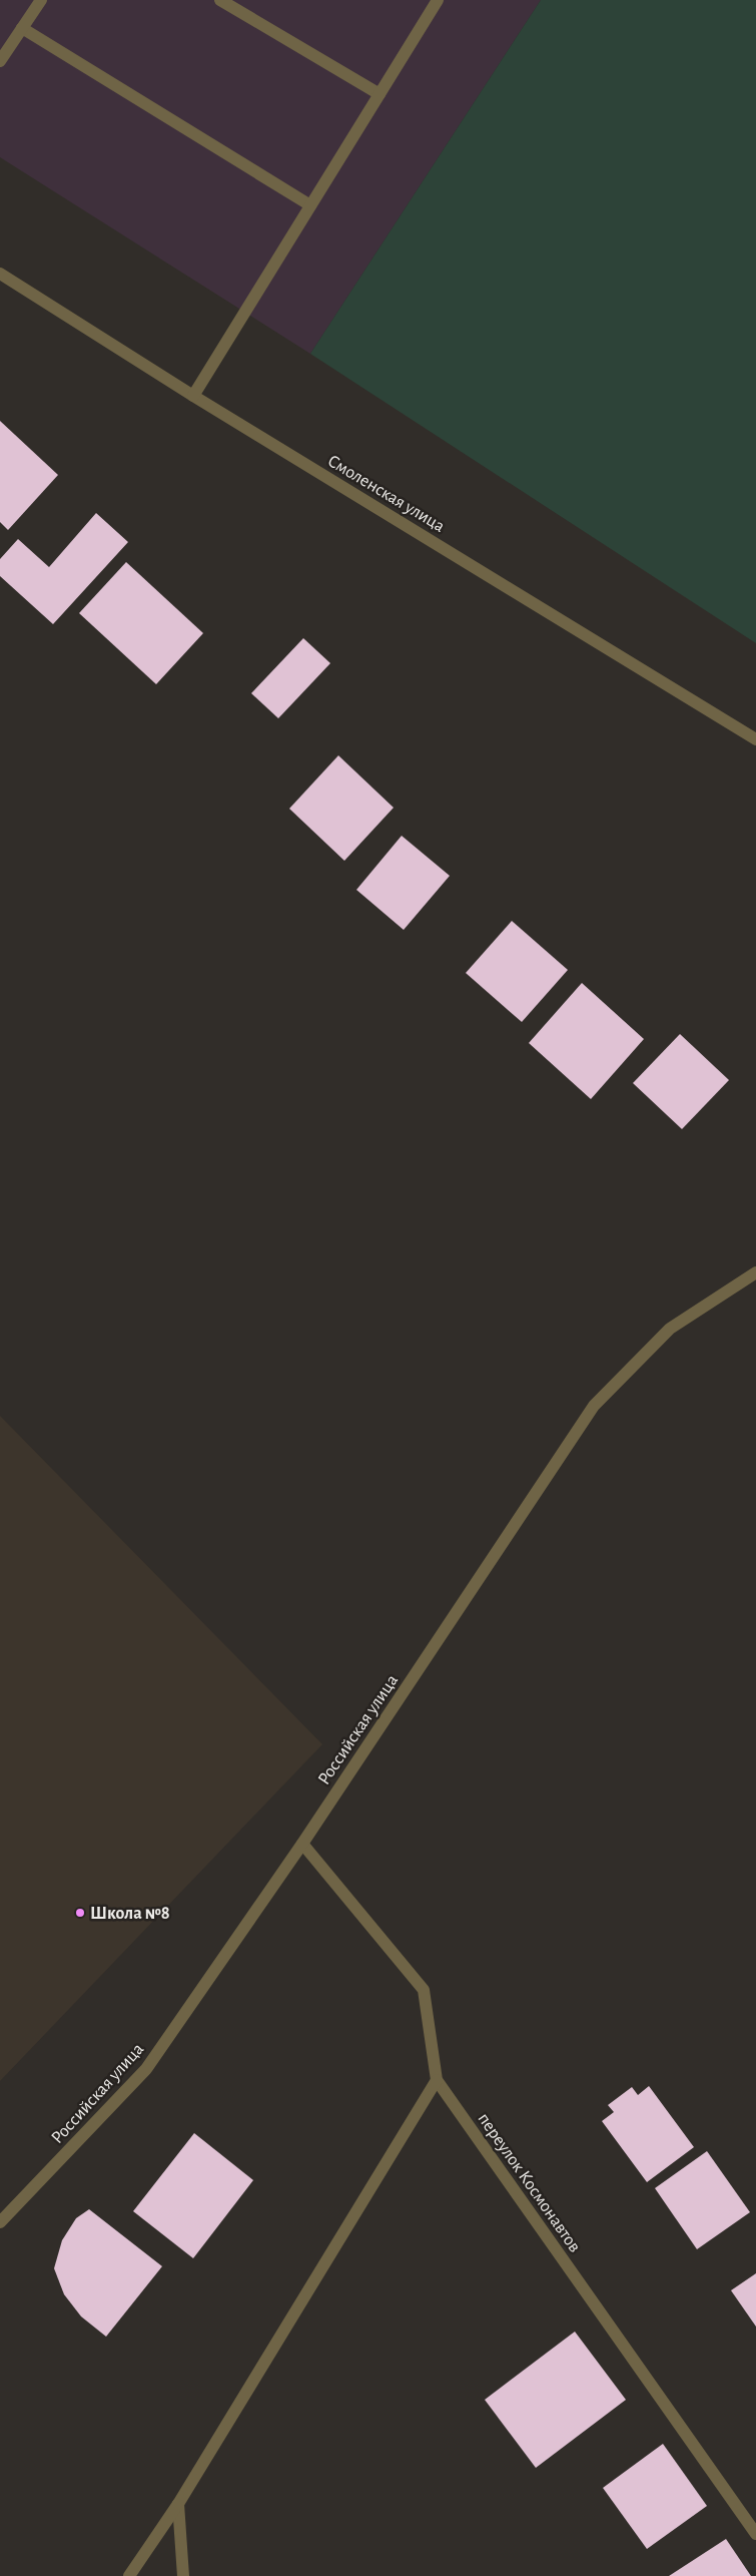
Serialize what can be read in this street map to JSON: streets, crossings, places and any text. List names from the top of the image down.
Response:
{
  "streets": {
    "street": ["Смоленская улица", "Российская улица", "переулок Космонавтов"]
  },
  "crossings": [
    ["Российская улица", "переулок Космонавтов"]
  ],
  "places": ["Школа №8"]
}
